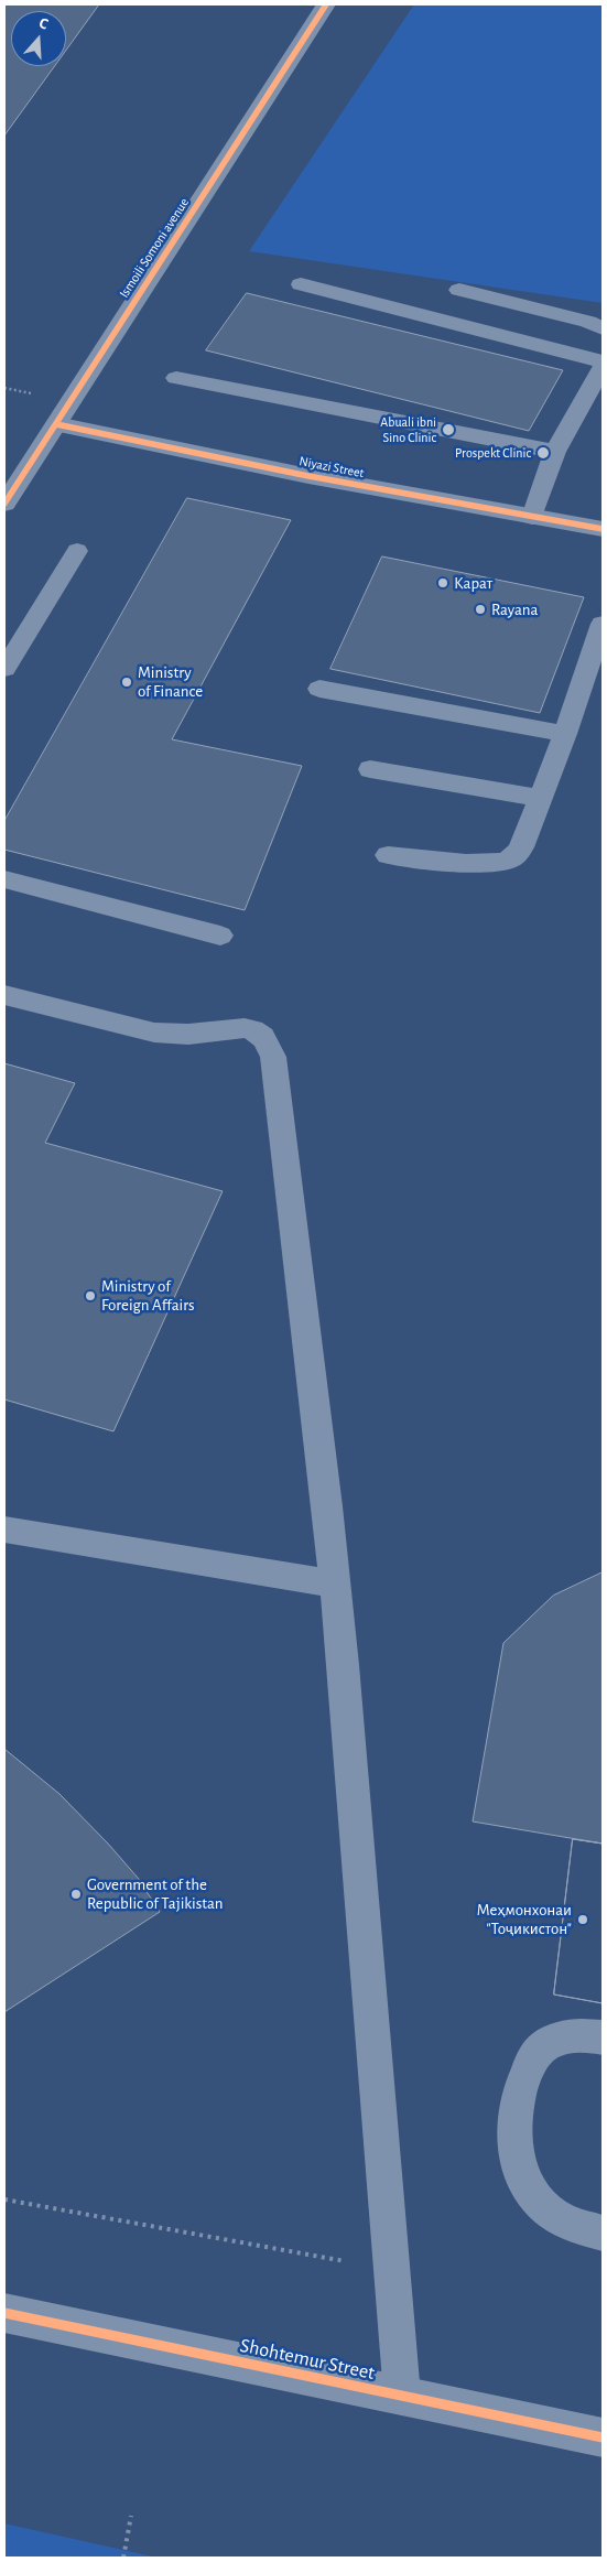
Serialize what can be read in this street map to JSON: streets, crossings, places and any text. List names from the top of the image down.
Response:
{
  "streets": {
    "street": ["Ismoili Somoni avenue", "Niyazi Street", "Shohtemur Street"]
  },
  "crossings": [
    ["Ismoili Somoni avenue", "Niyazi Street"]
  ],
  "places": [
    "Abuali ibni Sino Clinic",
    "Prospekt Clinic",
    "Карат",
    "Rayana",
    "Ministry of Finance",
    "Ministry of Foreign Affairs",
    "Government of the Republic of Tajikistan",
    "Меҳмонхонаи \"Тоҷикистон\""
  ],
  "north": "top"
}
